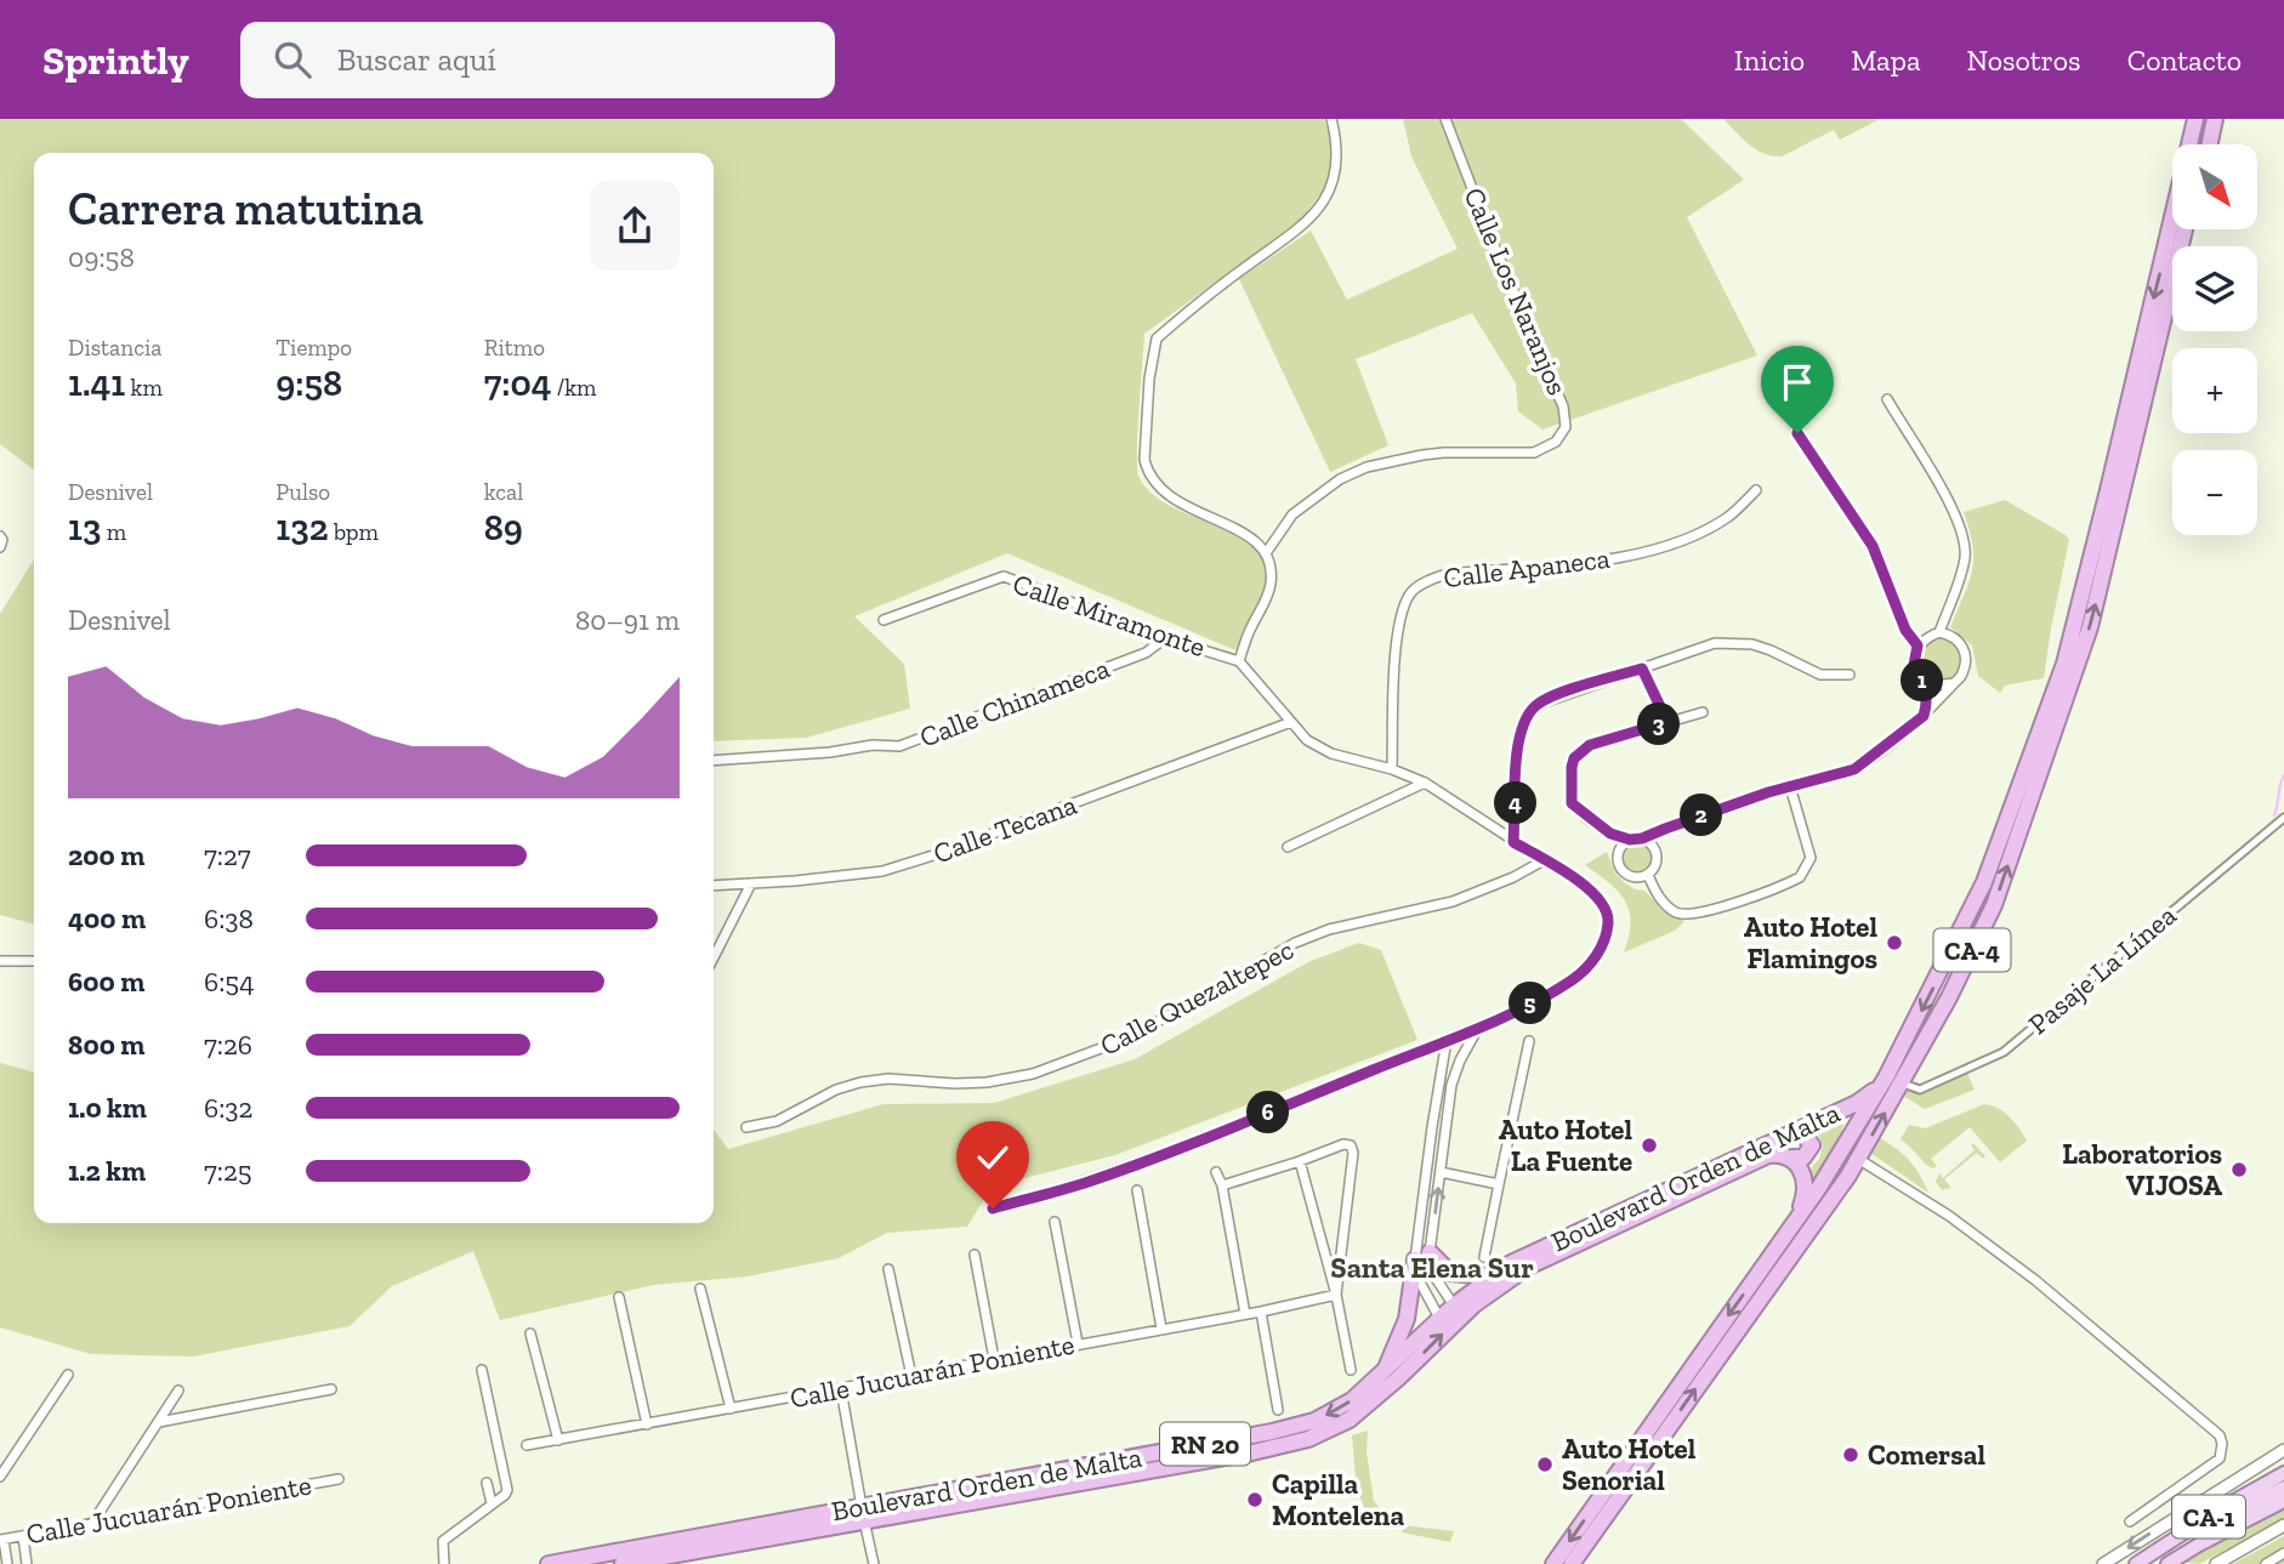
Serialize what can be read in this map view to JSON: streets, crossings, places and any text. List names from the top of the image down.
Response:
{
  "streets": {
    "highway": ["CA-4", "Boulevard Orden de Malta", "RN 20"],
    "main road": ["CA-1"],
    "street": [
      "Calle Los Naranjos",
      "Calle Apaneca",
      "Calle Miramonte",
      "Calle Chinameca",
      "Calle Tecana",
      "Pasaje La Línea",
      "Calle Quezaltepec",
      "Calle Jucuarán Poniente"
    ]
  },
  "crossings": [
    ["Calle Miramonte", "Calle Chinameca"],
    ["CA-4", "Pasaje La Línea"],
    ["CA-4", "Boulevard Orden de Malta"]
  ],
  "districts": ["Santa Elena Sur"],
  "places": [
    "Auto Hotel Flamingos",
    "Auto Hotel La Fuente",
    "Laboratorios VIJOSA",
    "Comersal",
    "Auto Hotel Senorial",
    "Capilla Montelena"
  ],
  "north": "bottom right",
  "page": {
    "header": "Sprintly",
    "search": "Buscar aquí",
    "nav": [
      "Inicio",
      "Mapa",
      "Nosotros",
      "Contacto"
    ],
    "map_buttons": ["+", "−"],
    "heading": ["Carrera matutina", "09:58"],
    "stats": [
      ["Distancia", "1.41 km"],
      ["Tiempo", "9:58"],
      ["Ritmo", "7:04 /km"],
      ["Desnivel", "13 m"],
      ["Pulso", "132 bpm"],
      ["kcal", "89"]
    ],
    "chart": ["Desnivel", "80–91 m"],
    "pins": [
      "1",
      "3",
      "4",
      "2",
      "5",
      "6"
    ],
    "list": [
      {
        "name": "200 m",
        "note": "7:27"
      },
      {
        "name": "400 m",
        "note": "6:38"
      },
      {
        "name": "600 m",
        "note": "6:54"
      },
      {
        "name": "800 m",
        "note": "7:26"
      },
      {
        "name": "1.0 km",
        "note": "6:32"
      },
      {
        "name": "1.2 km",
        "note": "7:25"
      }
    ]
  }
}
